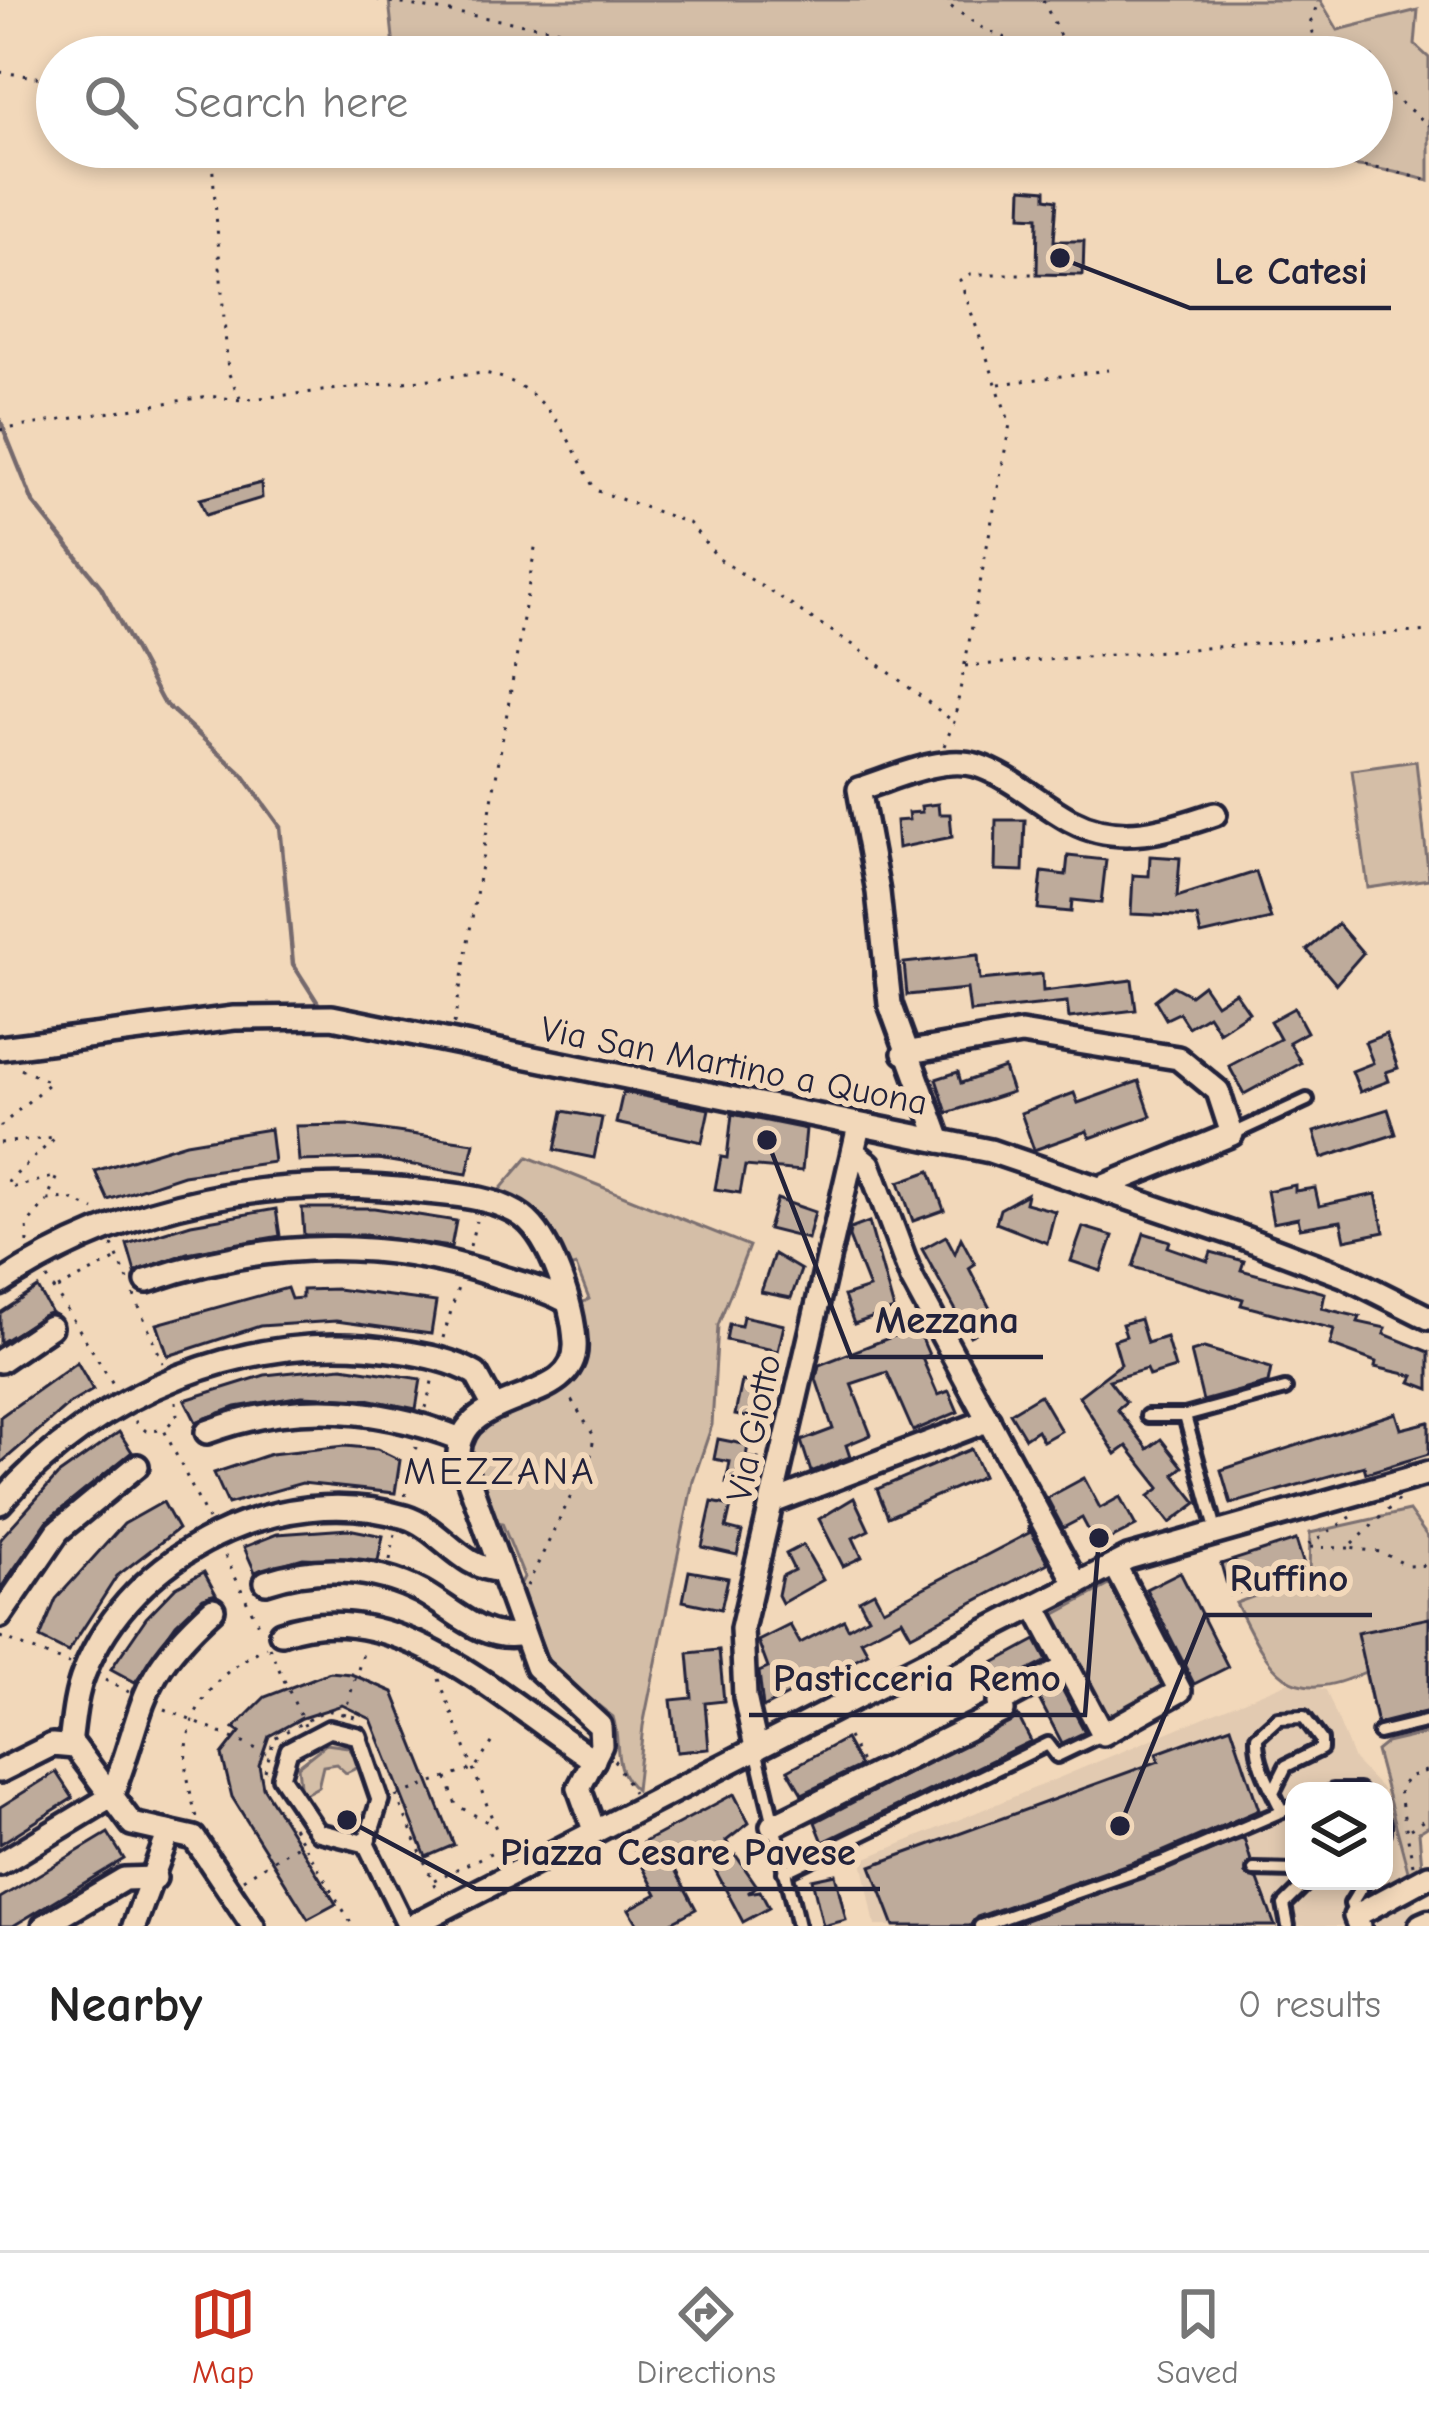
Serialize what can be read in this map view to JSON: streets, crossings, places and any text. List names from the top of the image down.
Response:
{
  "streets": {
    "street": ["Via San Martino a Quona", "Via Giotto"]
  },
  "crossings": [
    ["Via San Martino a Quona", "Via Giotto"]
  ],
  "districts": ["MEZZANA"],
  "places": [
    "Le Catesi",
    "Mezzana",
    "Pasticceria Remo",
    "Piazza Cesare Pavese",
    "Ruffino"
  ],
  "page": {
    "search": "Search here",
    "heading": ["Nearby", "0 results"],
    "nav": ["Map", "Directions", "Saved"]
  }
}
